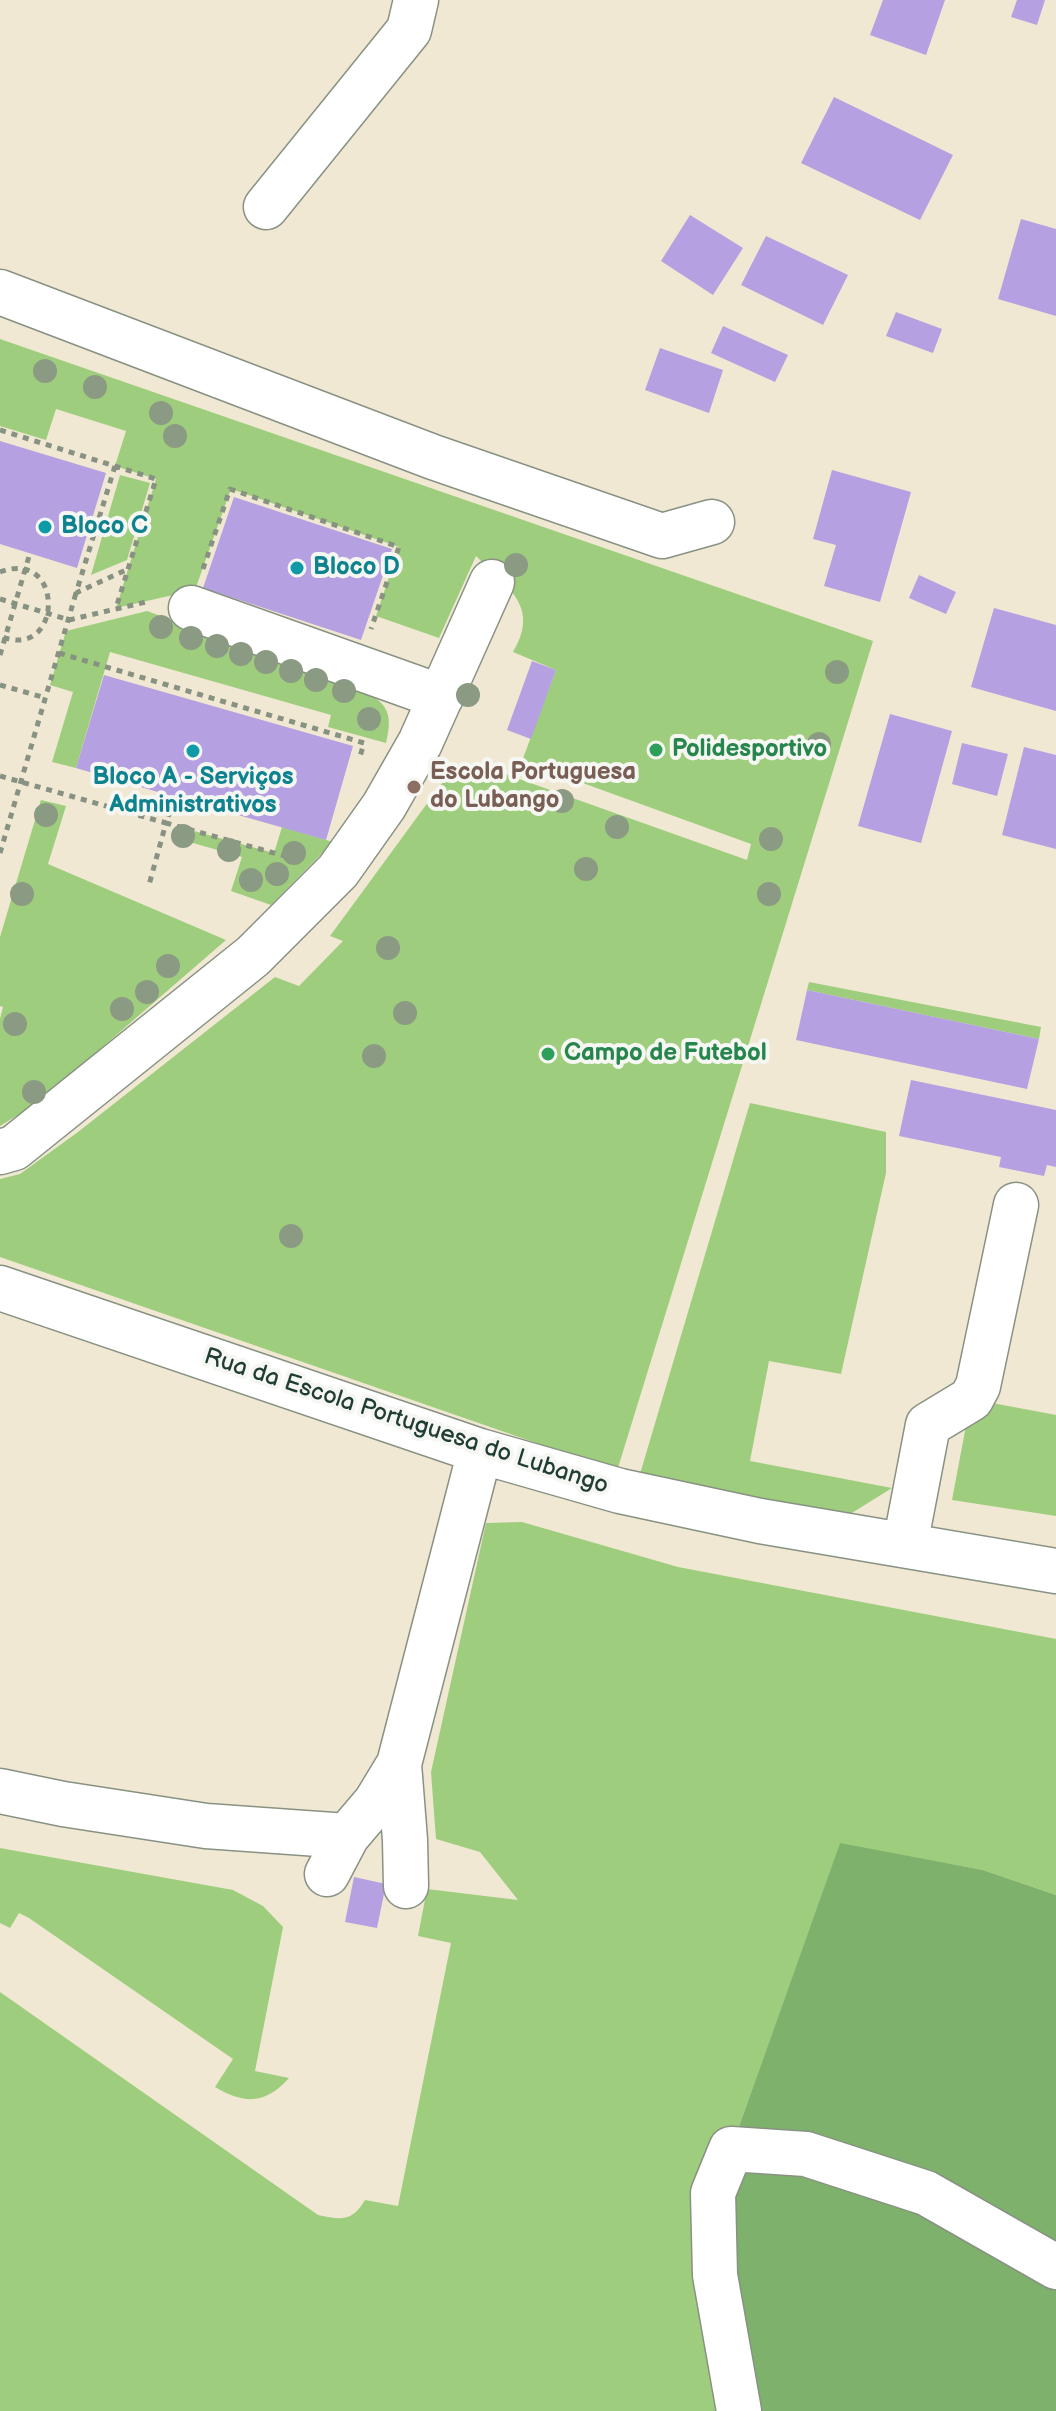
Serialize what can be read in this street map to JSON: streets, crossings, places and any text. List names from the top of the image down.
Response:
{
  "streets": {
    "street": ["Rua da Escola Portuguesa do Lubango"]
  },
  "places": [
    "Bloco C",
    "Bloco D",
    "Polidesportivo",
    "Bloco A - Serviços Administrativos",
    "Escola Portuguesa do Lubango",
    "Campo de Futebol"
  ]
}
